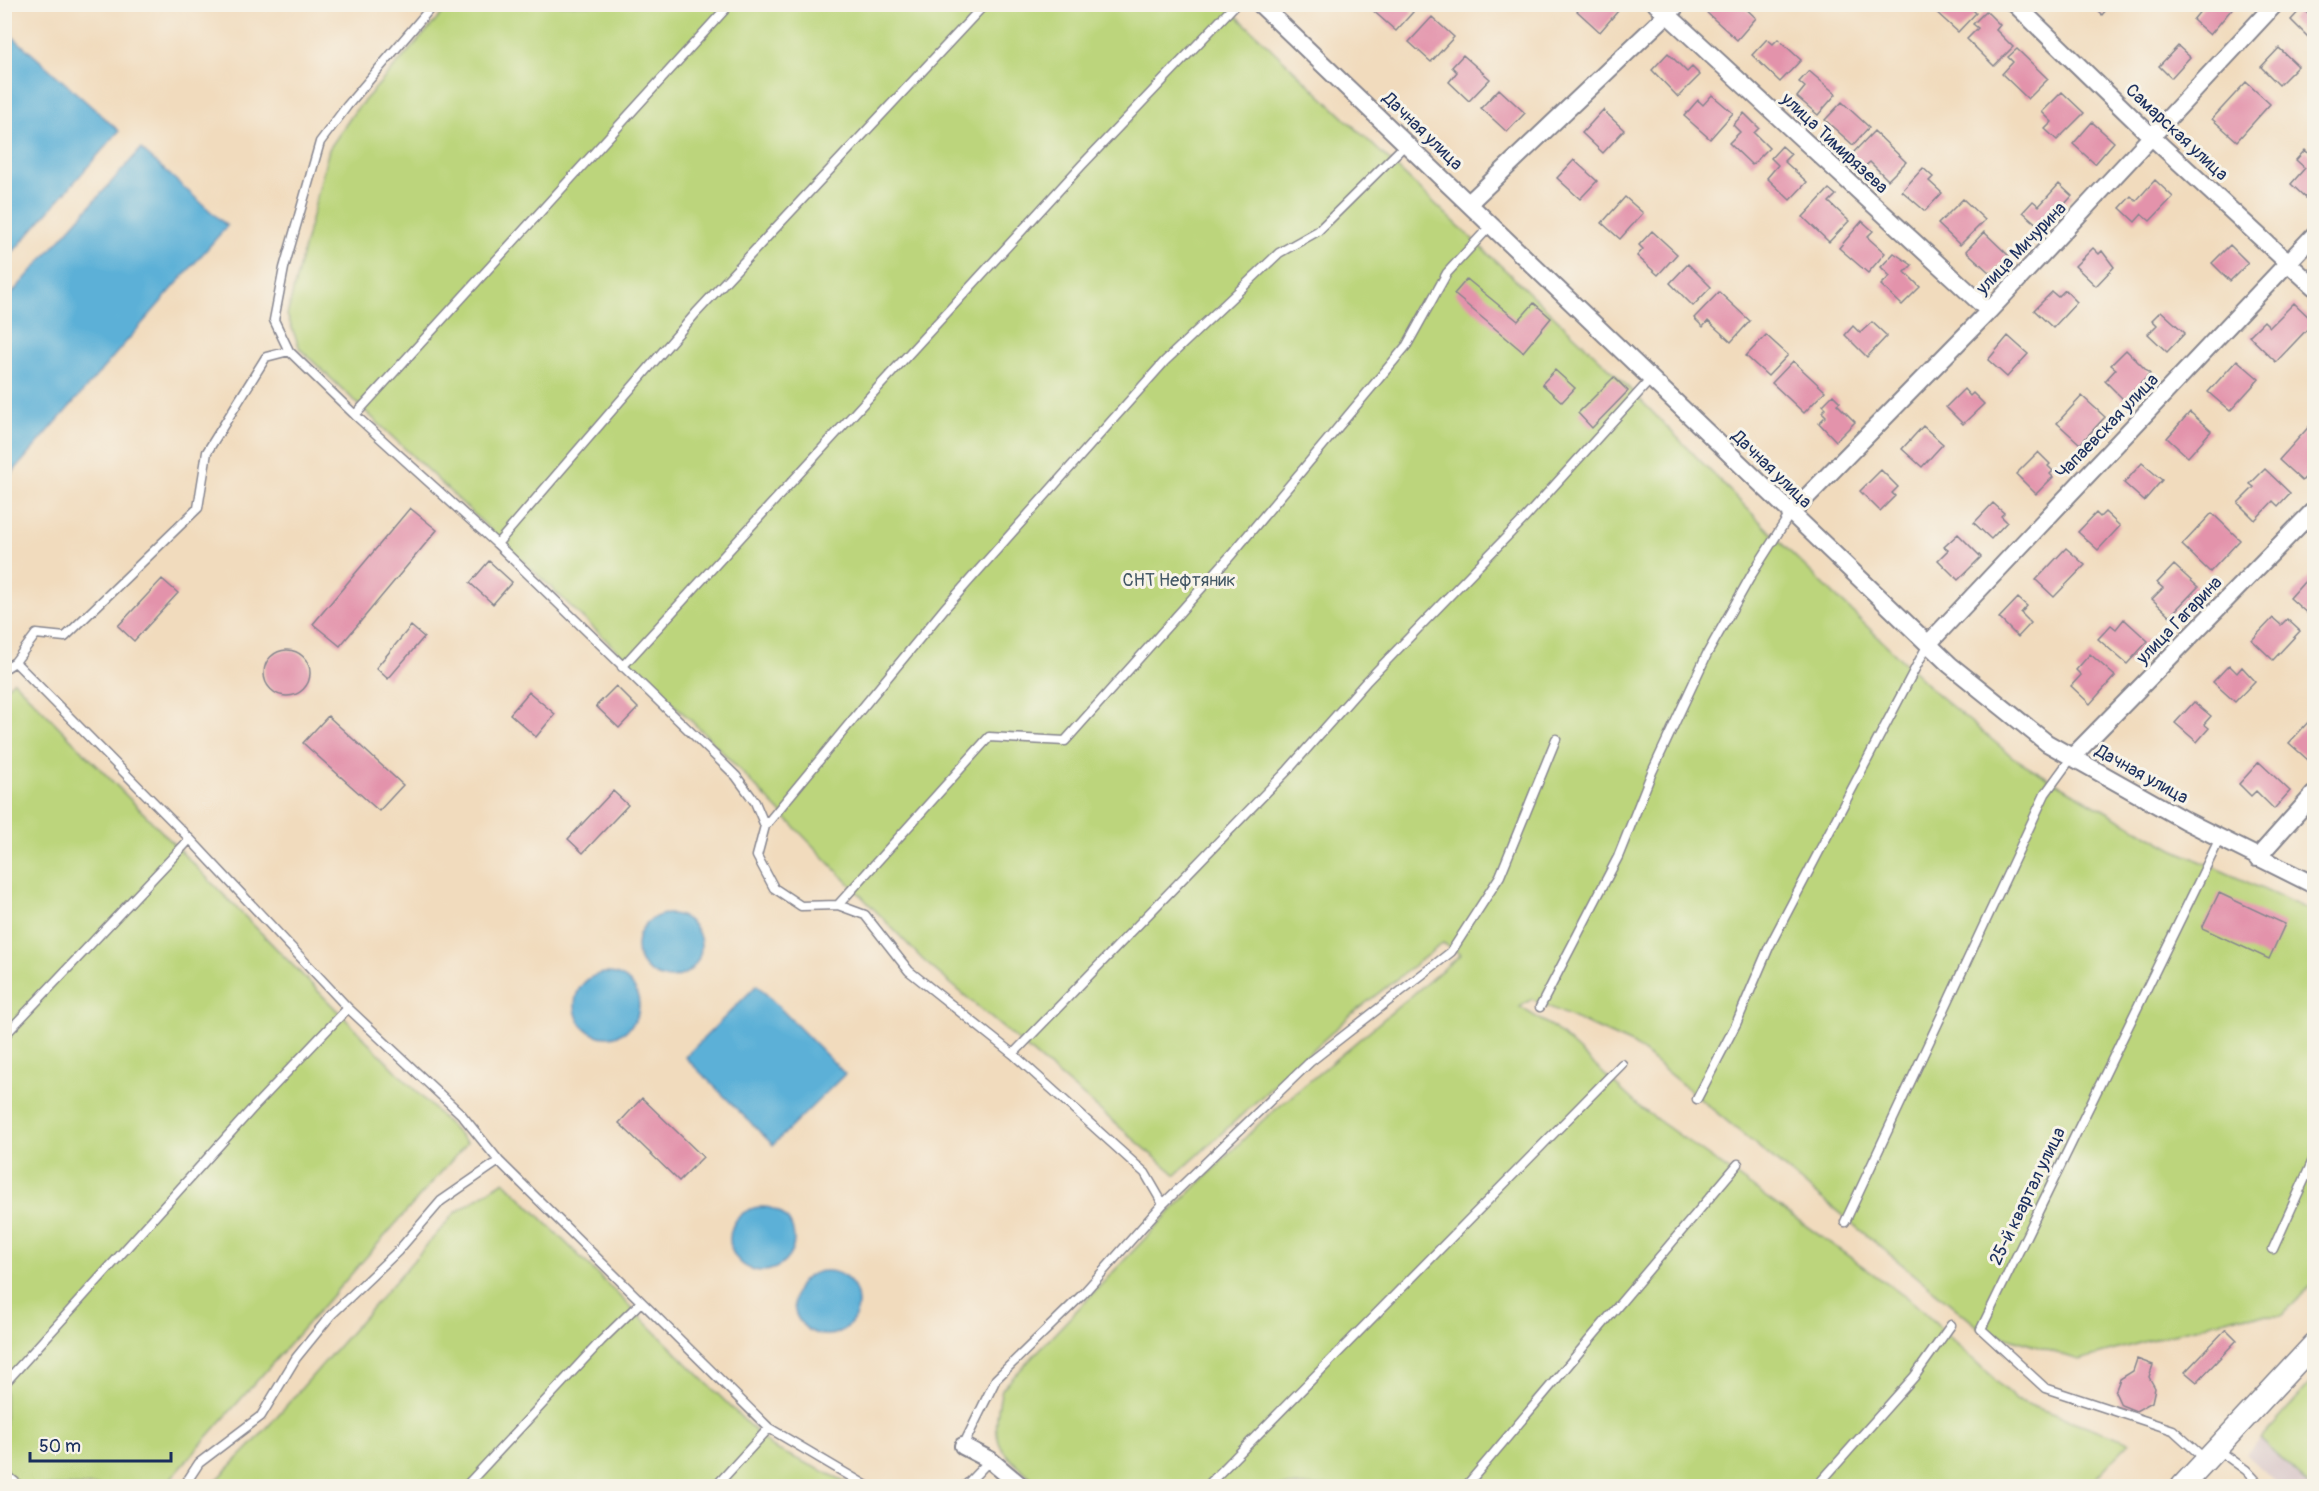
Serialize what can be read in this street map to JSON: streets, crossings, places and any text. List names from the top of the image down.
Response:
{
  "streets": {
    "street": [
      "Дачная улица",
      "Самарская улица",
      "улица Тимирязева",
      "улица Мичурина",
      "Чапаевская улица",
      "улица Гагарина"
    ],
    "lane": ["25-й квартал улица"]
  },
  "crossings": [
    ["Дачная улица", "улица Мичурина"],
    ["Дачная улица", "Чапаевская улица"],
    ["Дачная улица", "улица Гагарина"],
    ["Дачная улица", "25-й квартал улица"],
    ["Самарская улица", "улица Мичурина"],
    ["Самарская улица", "Чапаевская улица"],
    ["улица Тимирязева", "улица Мичурина"]
  ],
  "parks": ["СНТ Нефтяник"],
  "scale_bar": "50 m"
}
